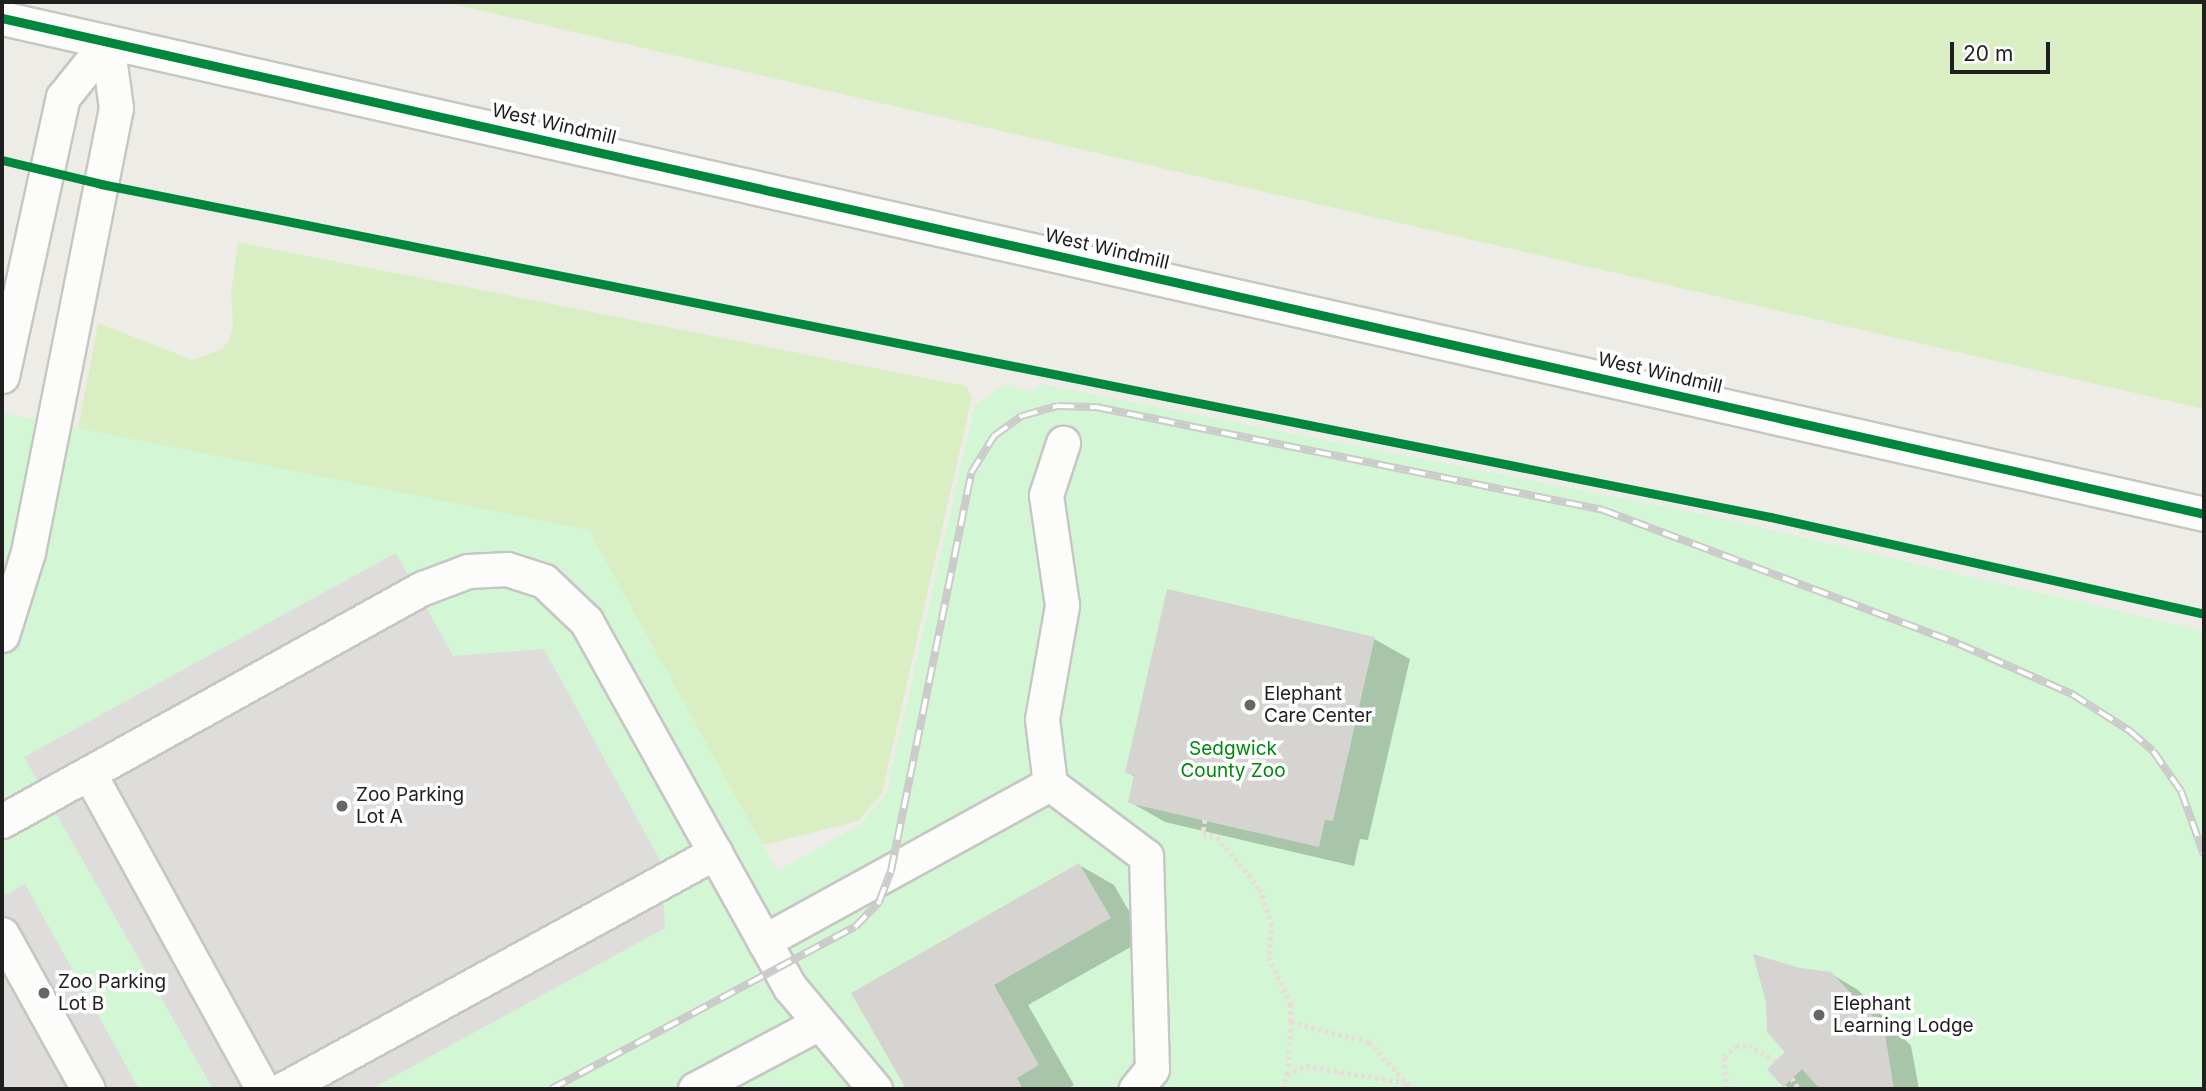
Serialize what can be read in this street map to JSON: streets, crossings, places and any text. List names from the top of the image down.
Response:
{
  "streets": {
    "street": ["West Windmill"]
  },
  "parks": ["Sedgwick County Zoo"],
  "places": [
    "Elephant Care Center",
    "Zoo Parking Lot A",
    "Zoo Parking Lot B",
    "Elephant Learning Lodge"
  ],
  "scale_bar": "20 m"
}
